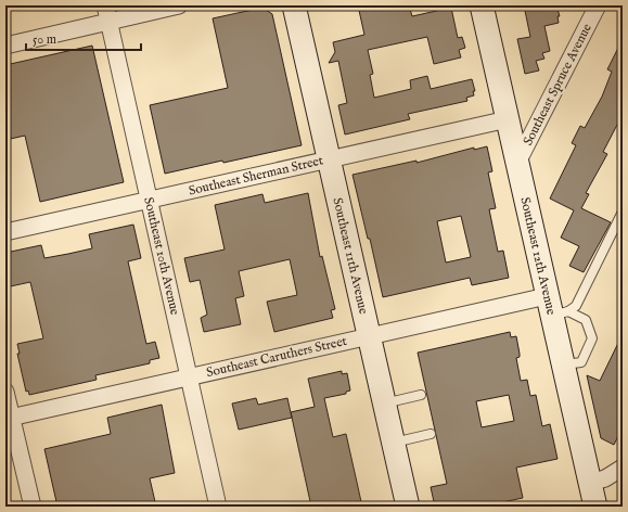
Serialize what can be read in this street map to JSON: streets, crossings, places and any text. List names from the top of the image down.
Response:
{
  "streets": {
    "main road": ["Southeast 11th Avenue", "Southeast 12th Avenue"],
    "street": [
      "Southeast Spruce Avenue",
      "Southeast Sherman Street",
      "Southeast 10th Avenue",
      "Southeast Caruthers Street"
    ]
  },
  "crossings": [
    ["Southeast Spruce Avenue", "Southeast 12th Avenue"],
    ["Southeast Sherman Street", "Southeast 10th Avenue"],
    ["Southeast Sherman Street", "Southeast 11th Avenue"],
    ["Southeast Sherman Street", "Southeast 12th Avenue"],
    ["Southeast 10th Avenue", "Southeast Caruthers Street"],
    ["Southeast 11th Avenue", "Southeast Caruthers Street"],
    ["Southeast 12th Avenue", "Southeast Caruthers Street"]
  ],
  "scale_bar": "50 m"
}
